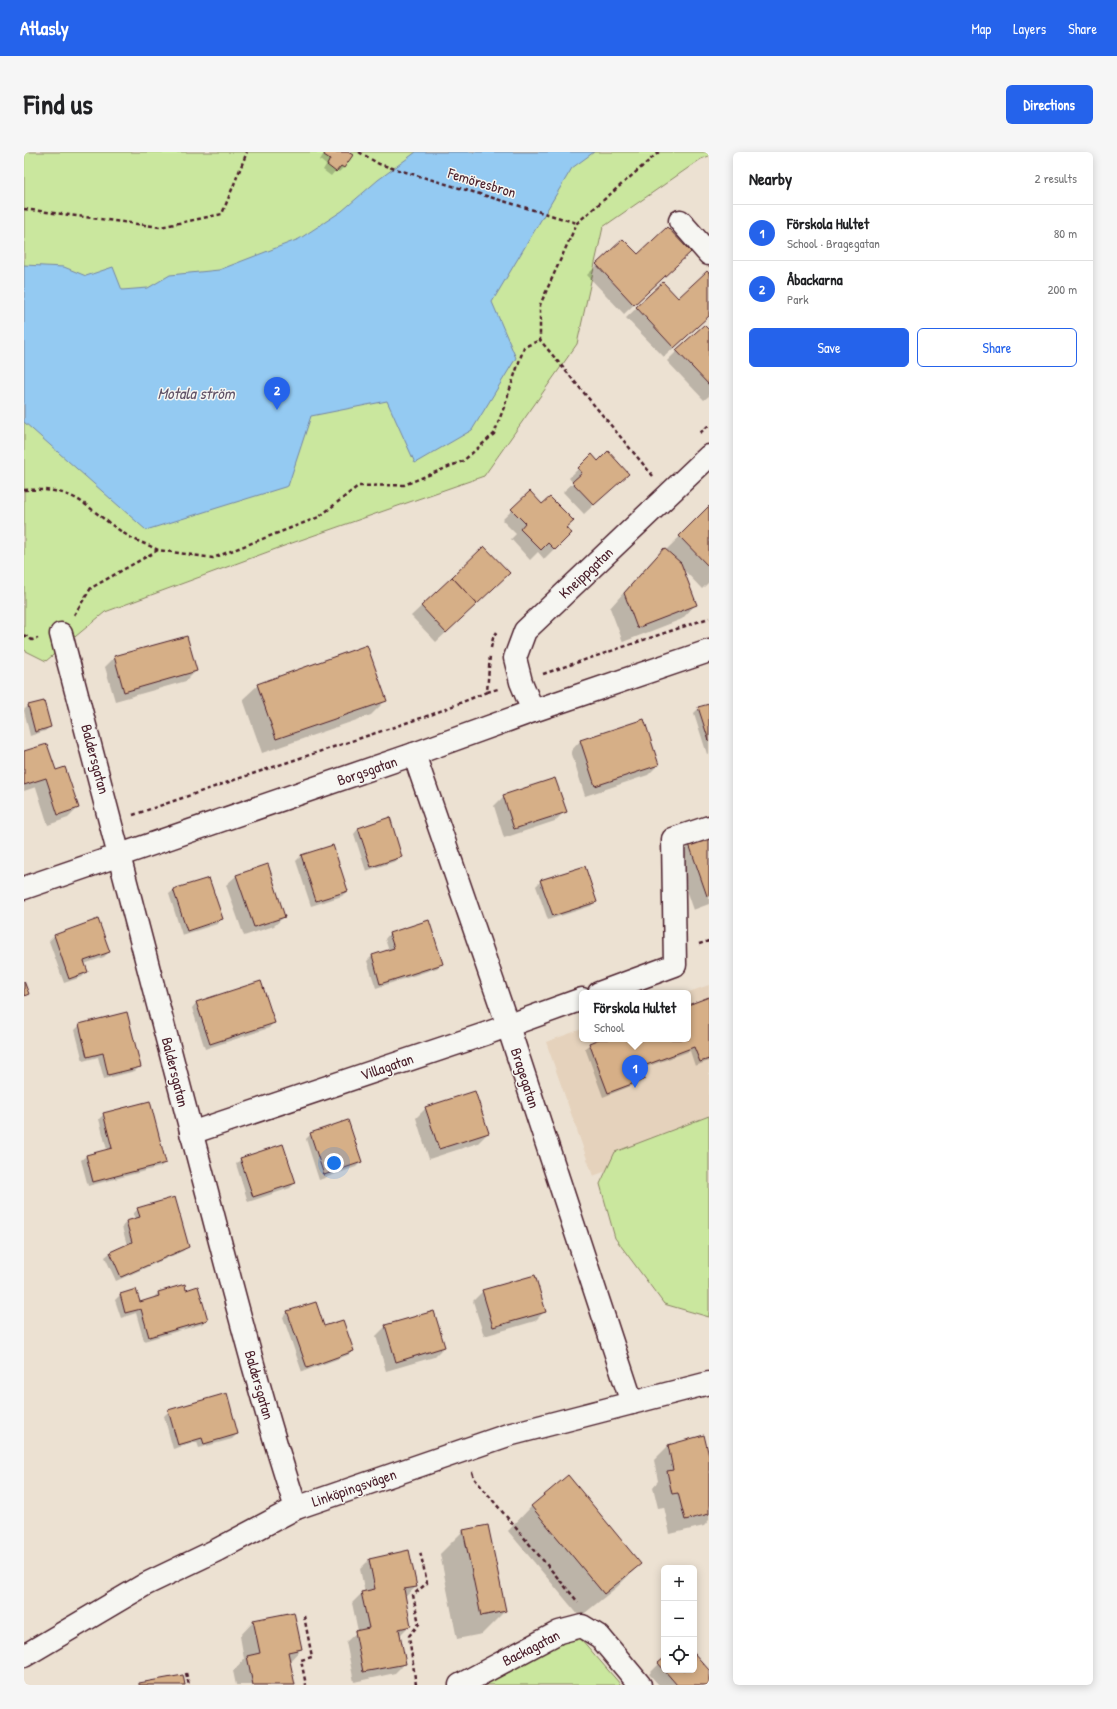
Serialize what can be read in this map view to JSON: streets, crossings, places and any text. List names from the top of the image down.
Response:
{
  "streets": {
    "street": [
      "Kneippgatan",
      "Baldersgatan",
      "Borgsgatan",
      "Villagatan",
      "Bragegatan",
      "Linköpingsvägen",
      "Backagatan"
    ],
    "path": ["Femöresbron"]
  },
  "crossings": [
    ["Kneippgatan", "Borgsgatan"],
    ["Baldersgatan", "Borgsgatan"],
    ["Baldersgatan", "Villagatan"],
    ["Baldersgatan", "Linköpingsvägen"],
    ["Borgsgatan", "Bragegatan"],
    ["Villagatan", "Bragegatan"],
    ["Bragegatan", "Linköpingsvägen"]
  ],
  "water": ["Motala ström"],
  "page": {
    "header": "Atlasly",
    "nav": ["Map", "Layers", "Share"],
    "title": "Find us",
    "buttons": [
      "Directions",
      ["Save", "Share"]
    ],
    "heading": ["Nearby", "2 results"],
    "list": [
      {
        "mark": "1",
        "name": "Förskola Hultet",
        "note": "School · Bragegatan",
        "value": "80 m"
      },
      {
        "mark": "2",
        "name": "Åbackarna",
        "note": "Park",
        "value": "200 m"
      }
    ],
    "pins": ["2", "1"],
    "popup": ["Förskola Hultet", "School"],
    "map_buttons": ["+", "−"]
  }
}
